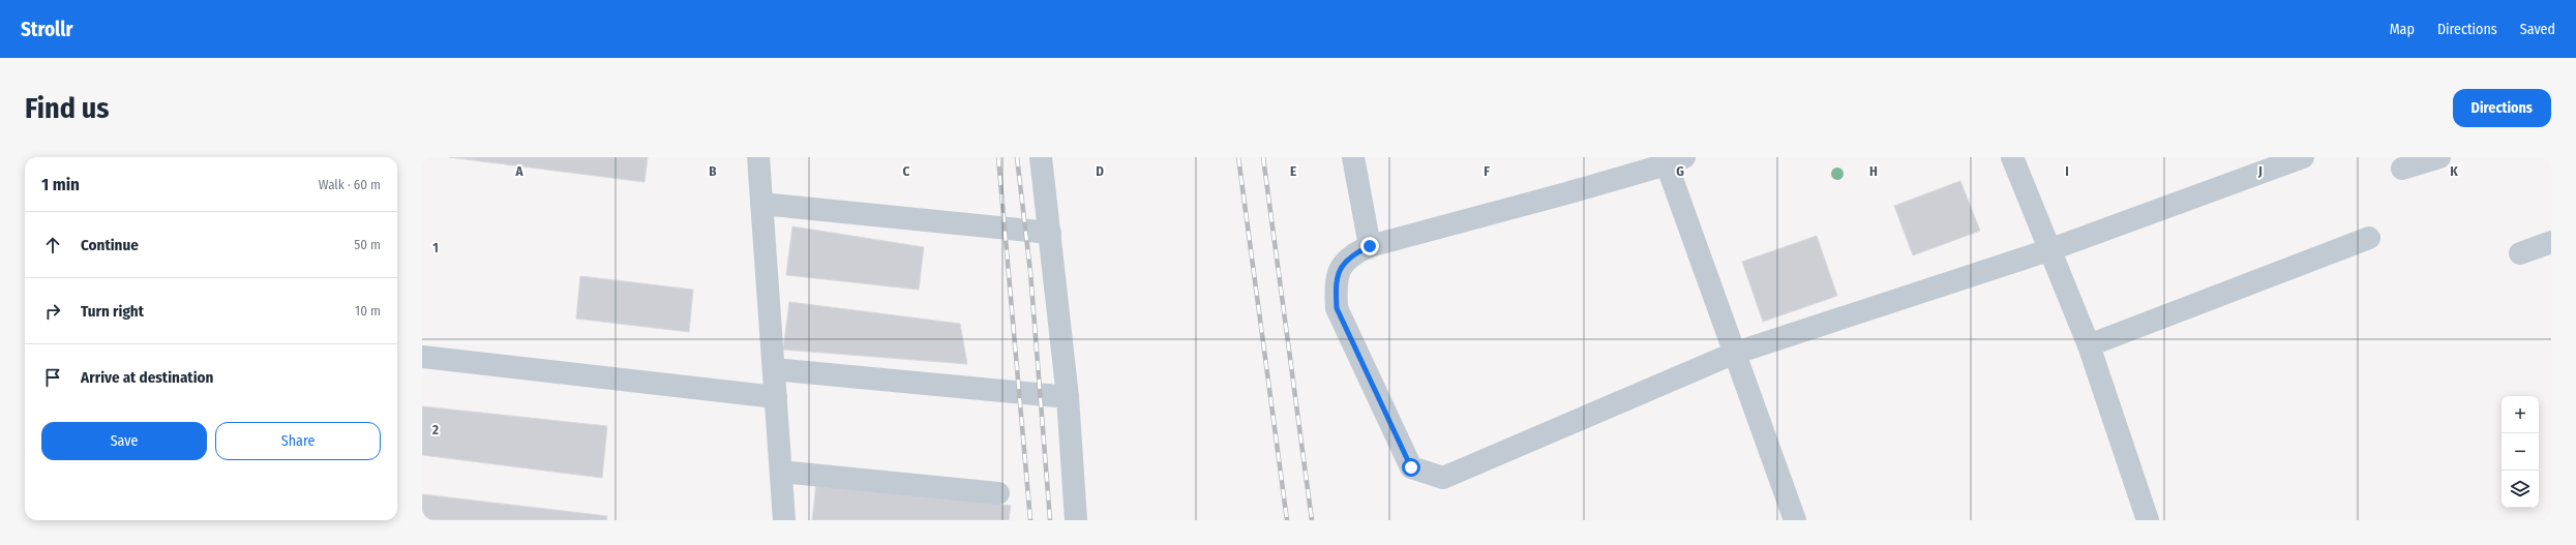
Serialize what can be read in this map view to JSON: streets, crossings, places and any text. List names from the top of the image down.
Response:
{
  "page": {
    "header": "Strollr",
    "nav": ["Map", "Directions", "Saved"],
    "buttons": [
      "Directions",
      ["Save", "Share"]
    ],
    "title": "Find us",
    "heading": ["1 min", "Walk · 60 m"],
    "list": [
      ["Continue", "50 m"],
      ["Turn right", "10 m"],
      "Arrive at destination"
    ],
    "map_buttons": ["+", "−"]
  },
  "grid": {
    "columns": [
      "A",
      "B",
      "C",
      "D",
      "E",
      "F",
      "G",
      "H",
      "I",
      "J",
      "K"
    ],
    "rows": ["1", "2"]
  }
}
